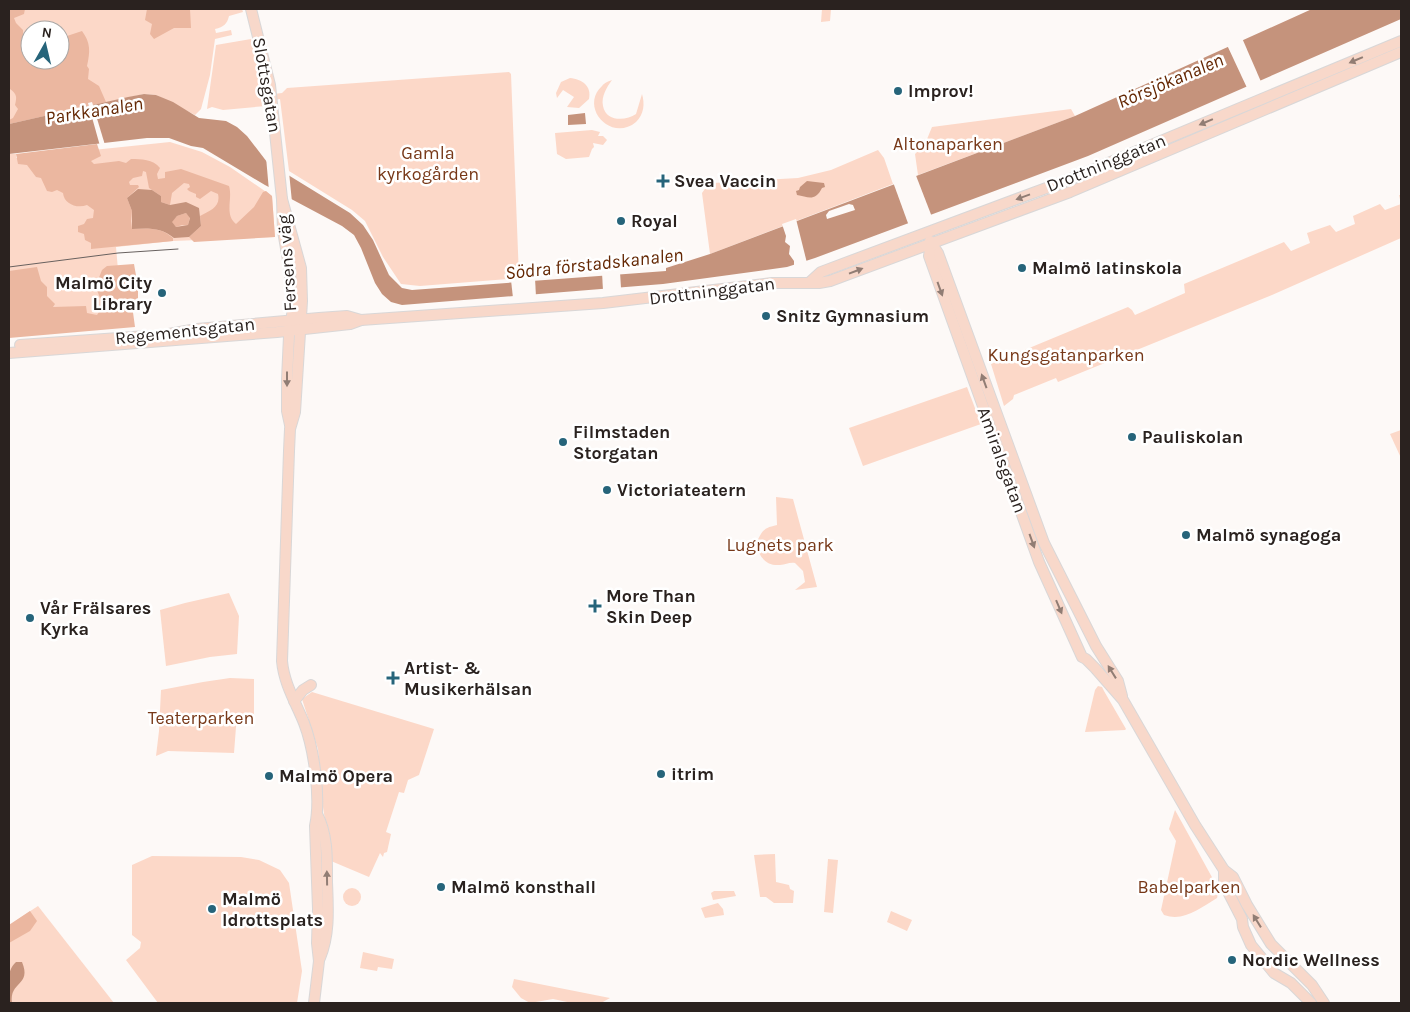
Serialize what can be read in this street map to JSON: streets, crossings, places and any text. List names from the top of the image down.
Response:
{
  "streets": {
    "main road": [
      "Slottsgatan",
      "Drottninggatan",
      "Fersens väg",
      "Regementsgatan",
      "Amiralsgatan"
    ]
  },
  "crossings": [
    ["Slottsgatan", "Fersens väg"],
    ["Drottninggatan", "Regementsgatan"],
    ["Drottninggatan", "Amiralsgatan"],
    ["Fersens väg", "Regementsgatan"]
  ],
  "water": ["Rörsjökanalen", "Parkkanalen", "Södra förstadskanalen"],
  "parks": [
    "Altonaparken",
    "Gamla kyrkogården",
    "Kungsgatanparken",
    "Lugnets park",
    "Teaterparken",
    "Babelparken"
  ],
  "places": {
    "other": [
      "Improv!",
      "Royal",
      "Malmö latinskola",
      "Malmö City Library",
      "Snitz Gymnasium",
      "Pauliskolan",
      "Filmstaden Storgatan",
      "Victoriateatern",
      "Malmö synagoga",
      "Vår Frälsares Kyrka",
      "itrim",
      "Malmö Opera",
      "Malmö konsthall",
      "Malmö Idrottsplats",
      "Nordic Wellness"
    ],
    "health": ["Svea Vaccin", "More Than Skin Deep", "Artist- & Musikerhälsan"]
  },
  "north": "top"
}
